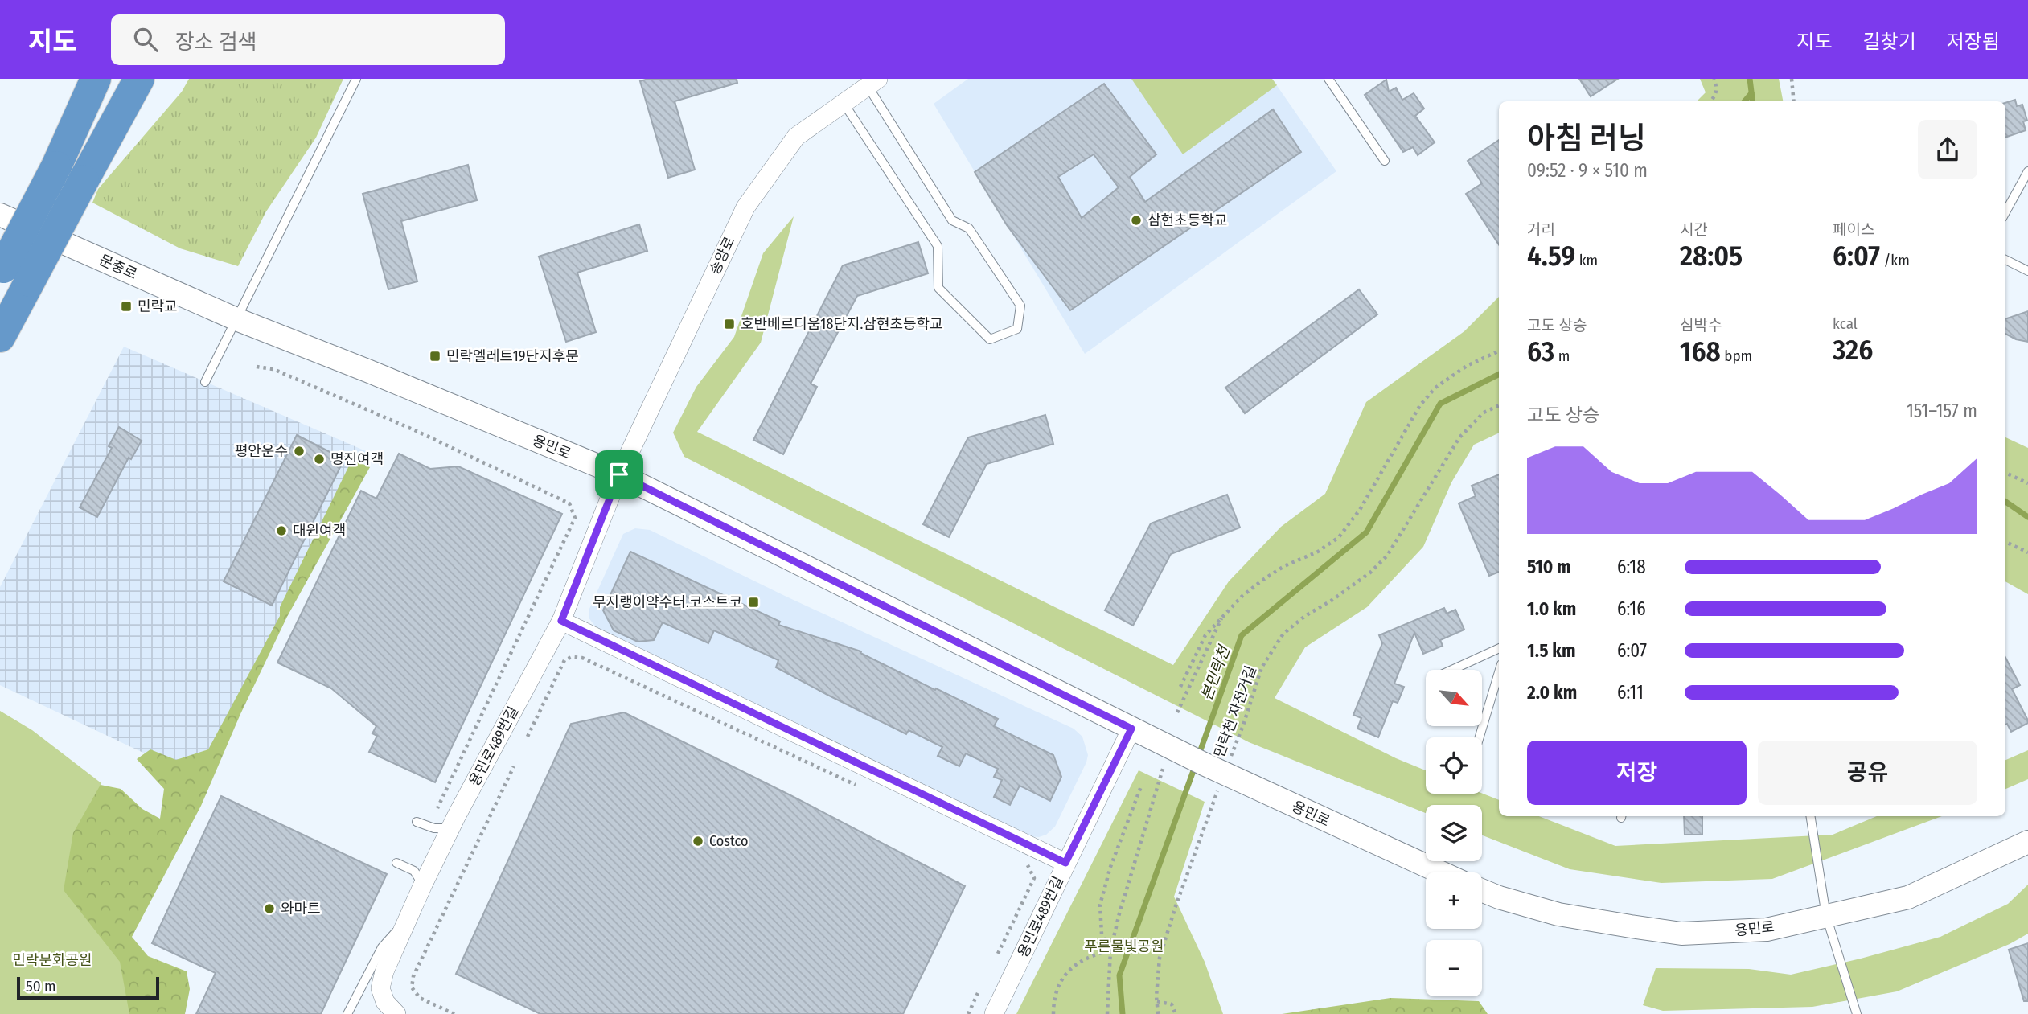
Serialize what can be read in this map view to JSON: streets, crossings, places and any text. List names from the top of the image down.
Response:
{
  "streets": {
    "street": [
      "송양로",
      "문충로",
      "용민로",
      "용민로489번길"
    ],
    "path": ["민락천 자전거길"]
  },
  "crossings": [
    ["송양로", "용민로"],
    ["송양로", "용민로489번길"],
    ["문충로", "용민로"],
    ["용민로", "민락천 자전거길"],
    ["용민로", "용민로489번길"]
  ],
  "water": ["본민락천"],
  "parks": ["푸른물빛공원", "민락문화공원"],
  "places": {
    "other": [
      "삼현초등학교",
      "평안운수",
      "명진여객",
      "대원여객",
      "Costco",
      "와마트"
    ],
    "transit": [
      "민락교",
      "호반베르디움18단지.삼현초등학교",
      "민락엘레트19단지후문",
      "무지랭이약수터.코스트코"
    ]
  },
  "scale_bar": "50 m",
  "north": "bottom right",
  "page": {
    "header": "지도",
    "search": "장소 검색",
    "nav": ["지도", "길찾기", "저장됨"],
    "heading": ["아침 러닝", "09:52 · 9 × 510 m"],
    "stats": [
      ["거리", "4.59 km"],
      ["시간", "28:05"],
      ["페이스", "6:07 /km"],
      ["고도 상승", "63 m"],
      ["심박수", "168 bpm"],
      ["kcal", "326"]
    ],
    "chart": ["고도 상승", "151–157 m"],
    "list": [
      {
        "name": "510 m",
        "note": "6:18"
      },
      {
        "name": "1.0 km",
        "note": "6:16"
      },
      {
        "name": "1.5 km",
        "note": "6:07"
      },
      {
        "name": "2.0 km",
        "note": "6:11"
      }
    ],
    "map_buttons": ["+", "−"],
    "buttons": ["저장", "공유"],
    "scale": "50 m"
  }
}
